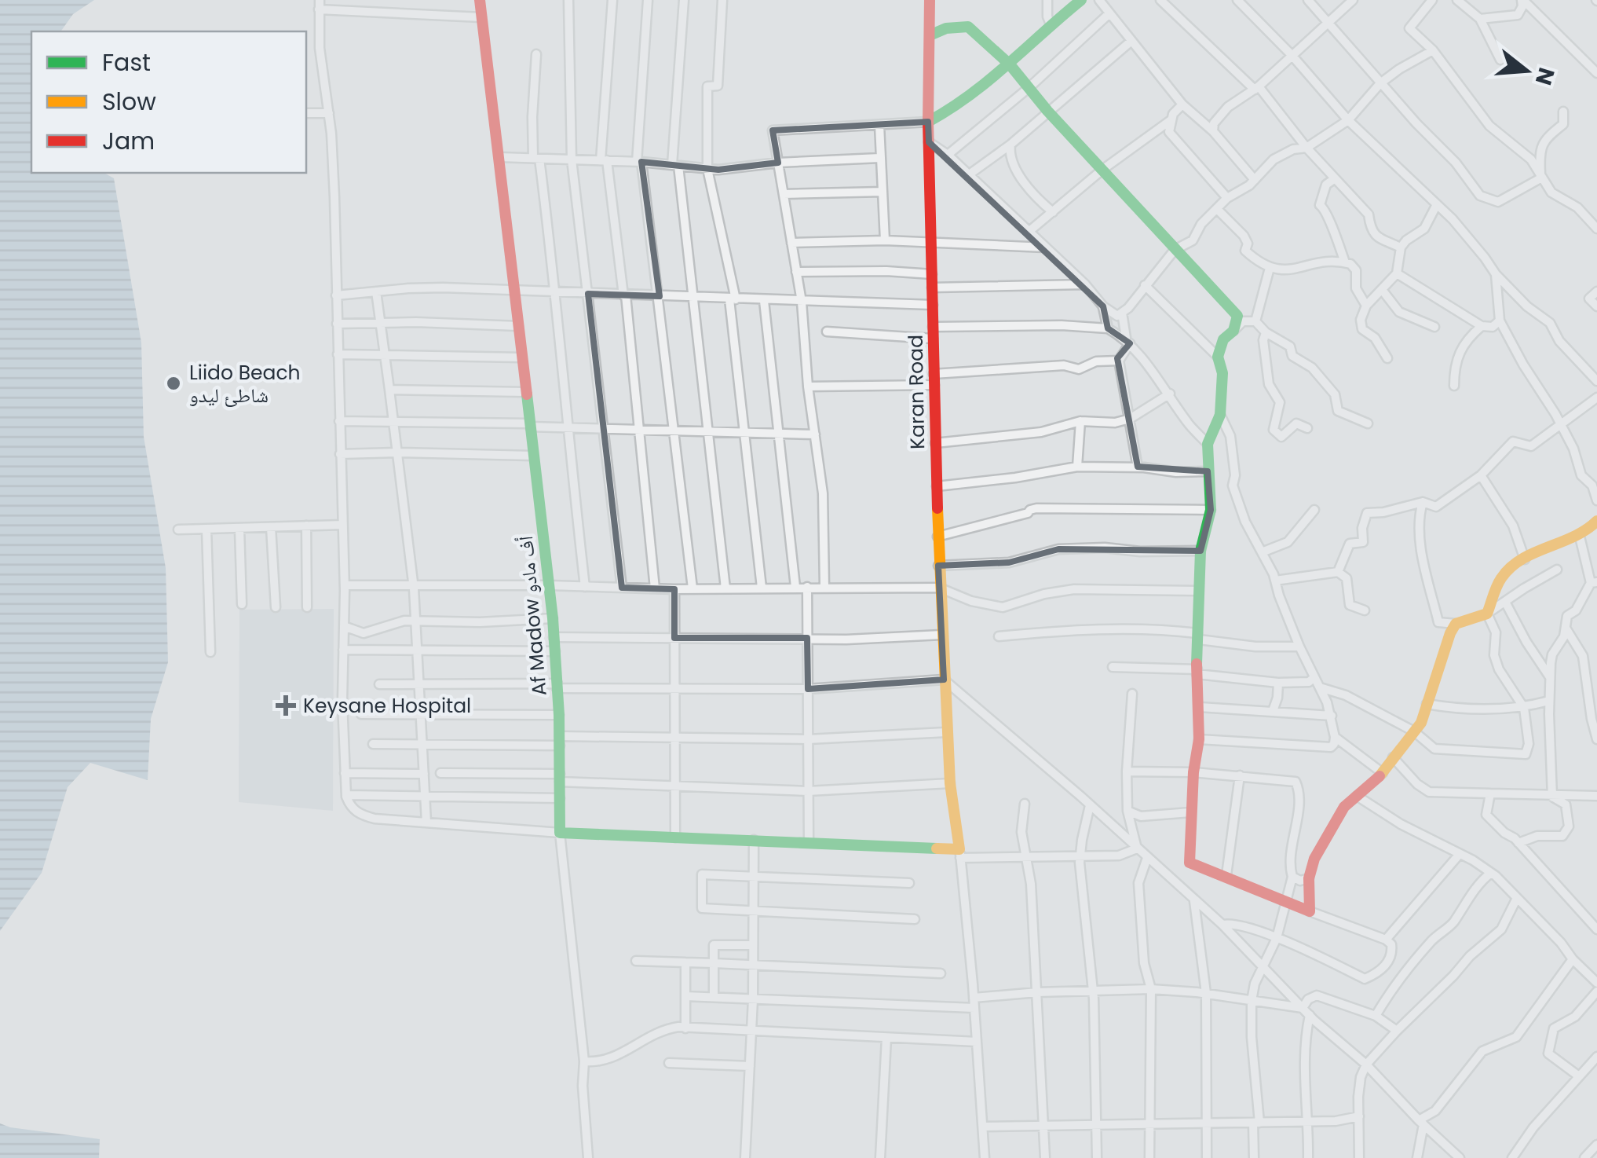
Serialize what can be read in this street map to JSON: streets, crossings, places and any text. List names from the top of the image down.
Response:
{
  "streets": {
    "street": ["Karan Road", "Af Madow أف مادو"]
  },
  "places": {
    "other": ["Liido Beach شاطئ ليدو"],
    "health": ["Keysane Hospital"]
  },
  "legend": ["Fast", "Slow", "Jam"],
  "north": "right"
}
